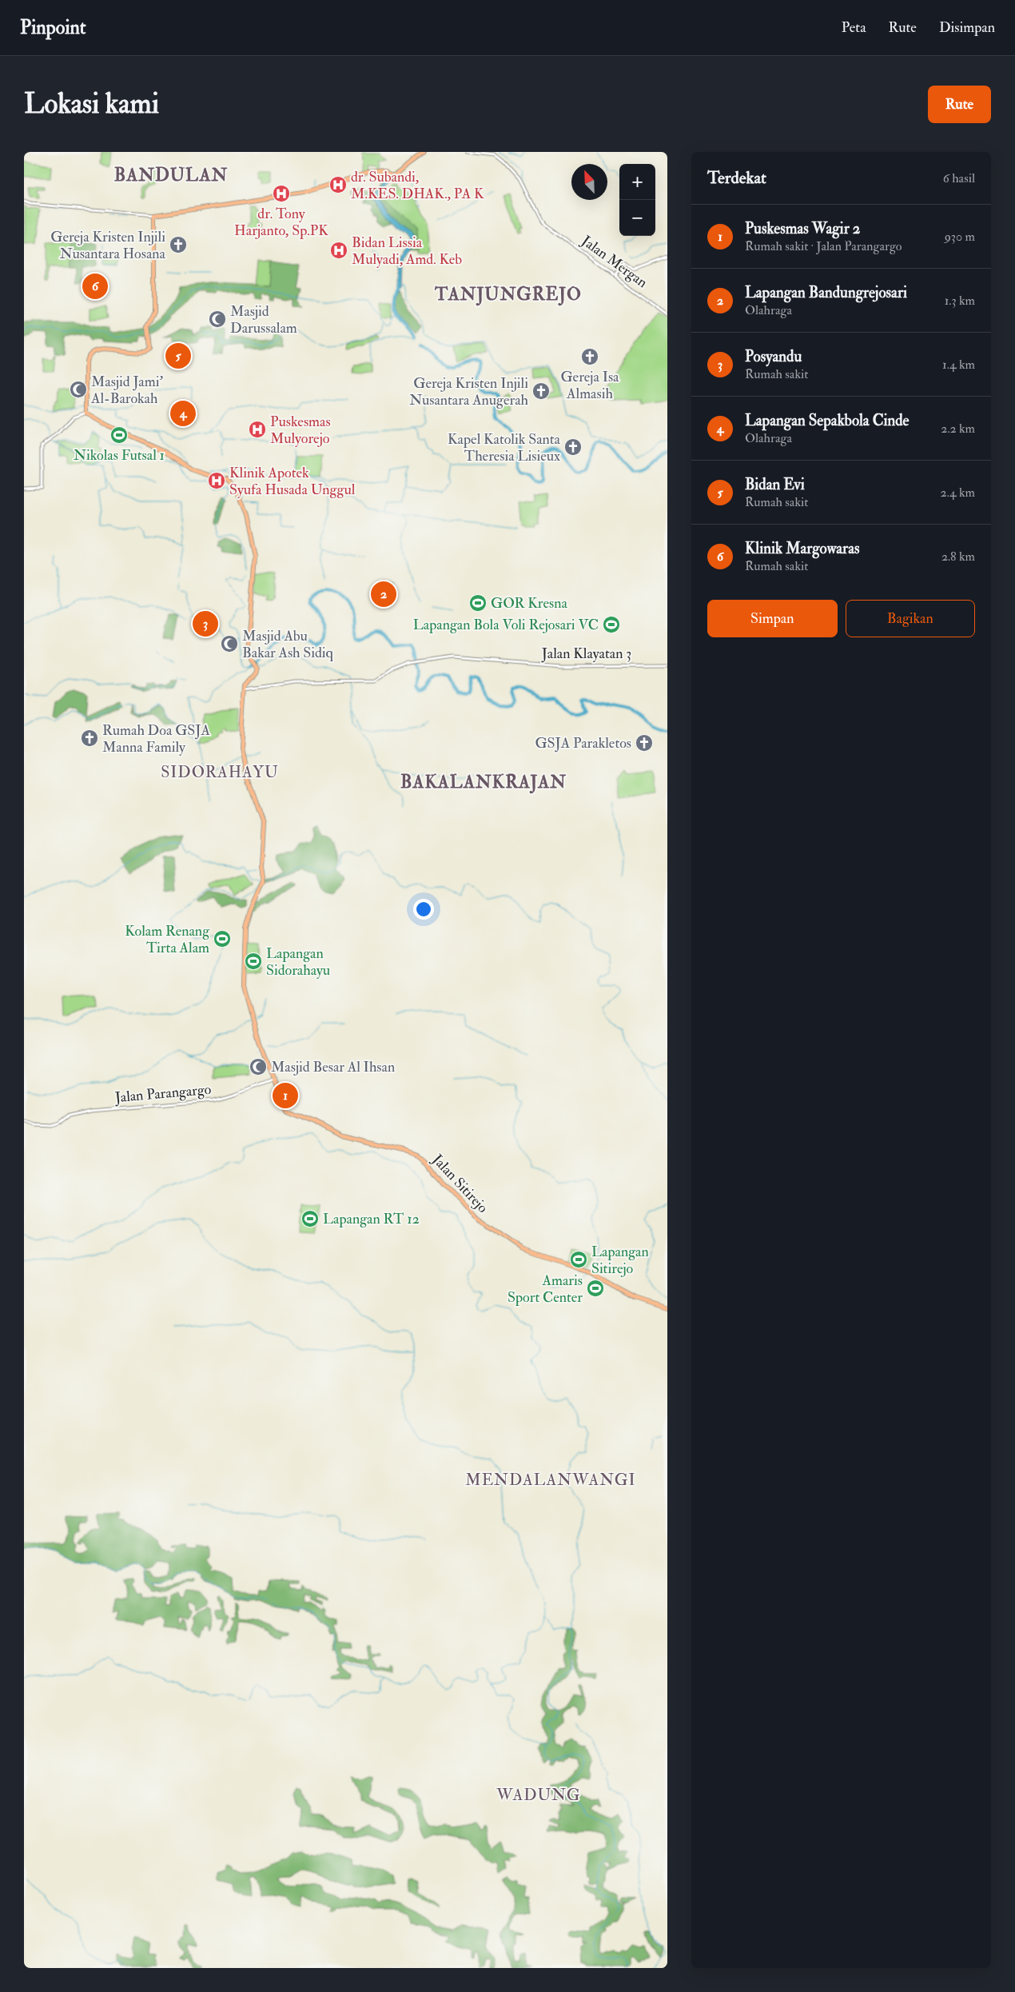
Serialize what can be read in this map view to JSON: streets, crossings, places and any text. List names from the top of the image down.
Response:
{
  "streets": {
    "main road": ["Jalan Sitirejo"],
    "street": ["Jalan Mergan", "Jalan Klayatan 3", "Jalan Parangargo"]
  },
  "crossings": [
    ["Jalan Parangargo", "Jalan Sitirejo"]
  ],
  "districts": [
    "BANDULAN",
    "TANJUNGREJO",
    "SIDORAHAYU",
    "BAKALANKRAJAN",
    "MENDALANWANGI",
    "WADUNG"
  ],
  "places": {
    "hospital": [
      "dr. Subandi, M.KES. DHAK., PA K",
      "dr. Tony Harjanto, Sp.PK",
      "Bidan Lissia Mulyadi, Amd. Keb",
      "Puskesmas Mulyorejo",
      "Klinik Apotek Syufa Husada Unggul"
    ],
    "church": [
      "Gereja Kristen Injili Nusantara Hosana",
      "Gereja Isa Almasih",
      "Gereja Kristen Injili Nusantara Anugerah",
      "Kapel Katolik Santa Theresia Lisieux",
      "Rumah Doa GSJA Manna Family",
      "GSJA Parakletos"
    ],
    "mosque": [
      "Masjid Darussalam",
      "Masjid Jami' Al-Barokah",
      "Masjid Abu Bakar Ash Sidiq",
      "Masjid Besar Al Ihsan"
    ],
    "sports": [
      "Nikolas Futsal 1",
      "GOR Kresna",
      "Lapangan Bola Voli Rejosari VC",
      "Kolam Renang Tirta Alam",
      "Lapangan Sidorahayu",
      "Lapangan RT 12",
      "Lapangan Sitirejo",
      "Amaris Sport Center"
    ]
  },
  "north": "top left",
  "page": {
    "header": "Pinpoint",
    "nav": ["Peta", "Rute", "Disimpan"],
    "buttons": [
      "Rute",
      ["Simpan", "Bagikan"]
    ],
    "title": "Lokasi kami",
    "heading": ["Terdekat", "6 hasil"],
    "map_buttons": ["+", "−"],
    "list": [
      {
        "mark": "1",
        "name": "Puskesmas Wagir 2",
        "note": "Rumah sakit · Jalan Parangargo",
        "value": "930 m"
      },
      {
        "mark": "2",
        "name": "Lapangan Bandungrejosari",
        "note": "Olahraga",
        "value": "1.3 km"
      },
      {
        "mark": "3",
        "name": "Posyandu",
        "note": "Rumah sakit",
        "value": "1.4 km"
      },
      {
        "mark": "4",
        "name": "Lapangan Sepakbola Cinde",
        "note": "Olahraga",
        "value": "2.2 km"
      },
      {
        "mark": "5",
        "name": "Bidan Evi",
        "note": "Rumah sakit",
        "value": "2.4 km"
      },
      {
        "mark": "6",
        "name": "Klinik Margowaras",
        "note": "Rumah sakit",
        "value": "2.8 km"
      }
    ],
    "pins": [
      "6",
      "5",
      "4",
      "2",
      "3",
      "1"
    ]
  }
}
